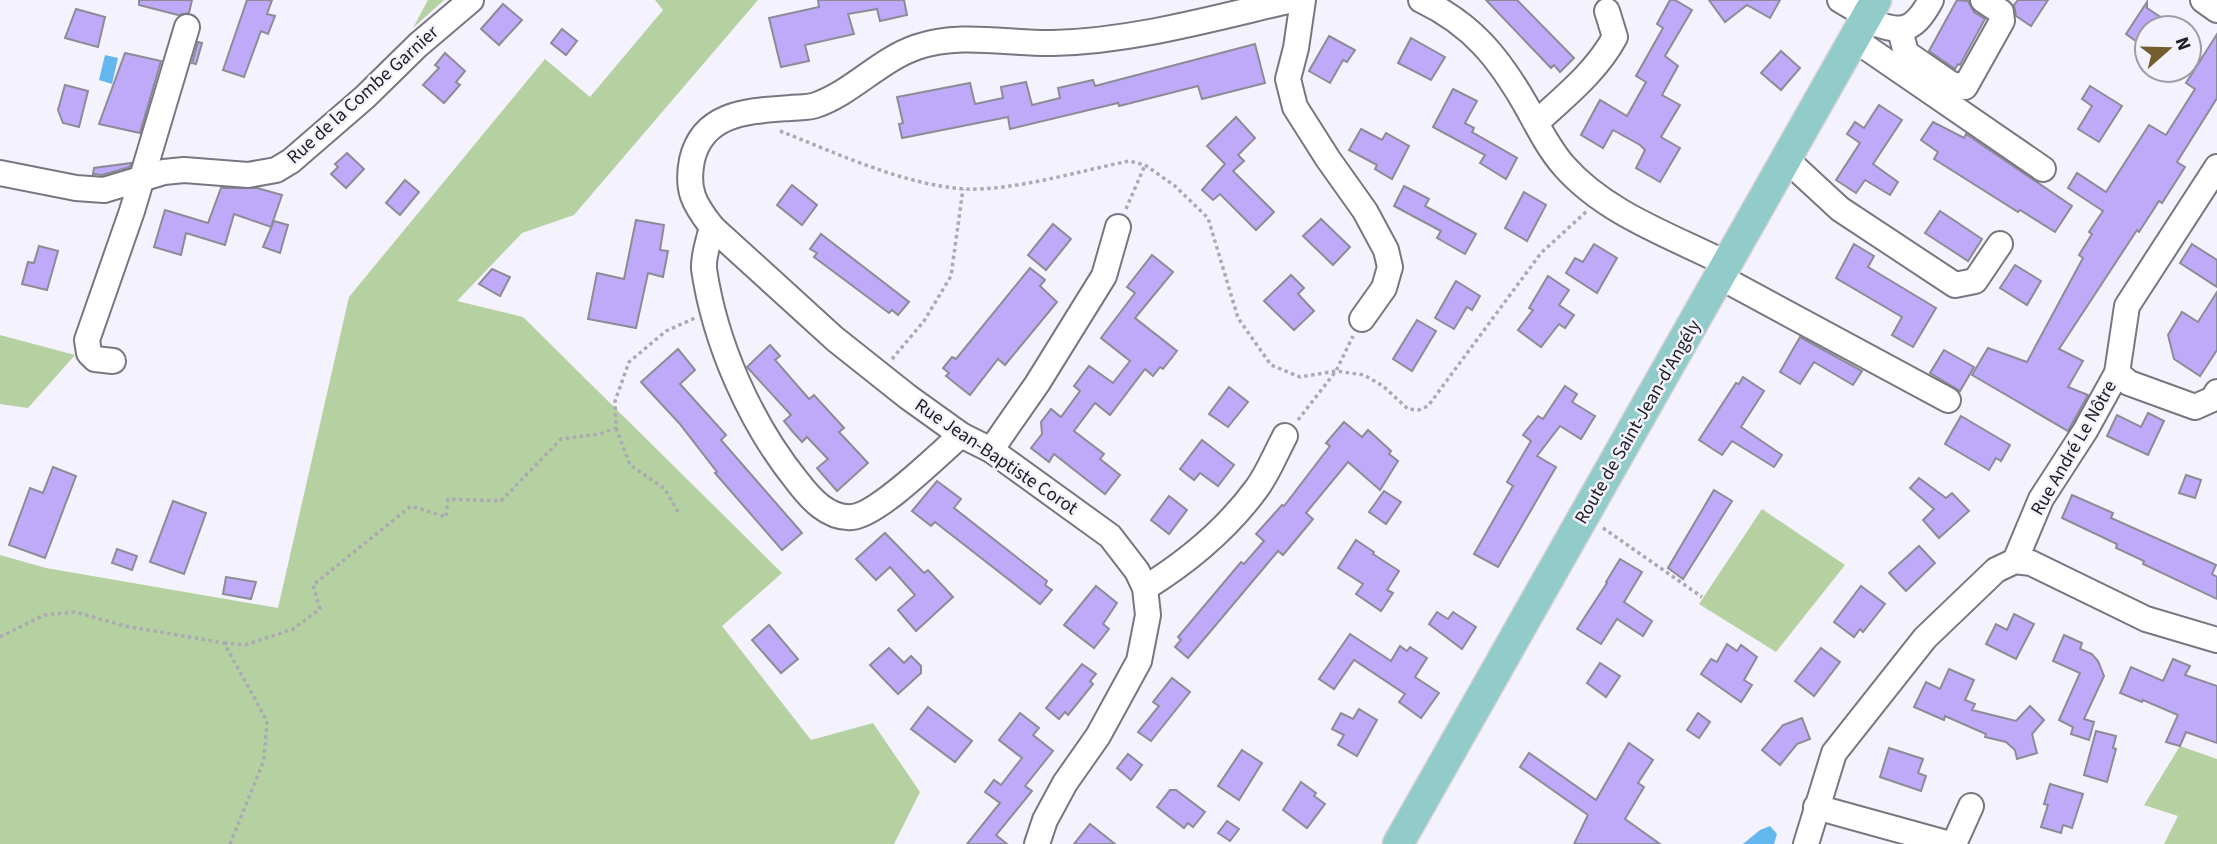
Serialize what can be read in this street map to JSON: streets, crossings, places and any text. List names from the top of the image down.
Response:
{
  "streets": {
    "main road": ["Route de Saint-Jean-d'Angély"],
    "street": ["Rue de la Combe Garnier", "Rue André Le Nôtre", "Rue Jean-Baptiste Corot"]
  },
  "north": "right"
}
